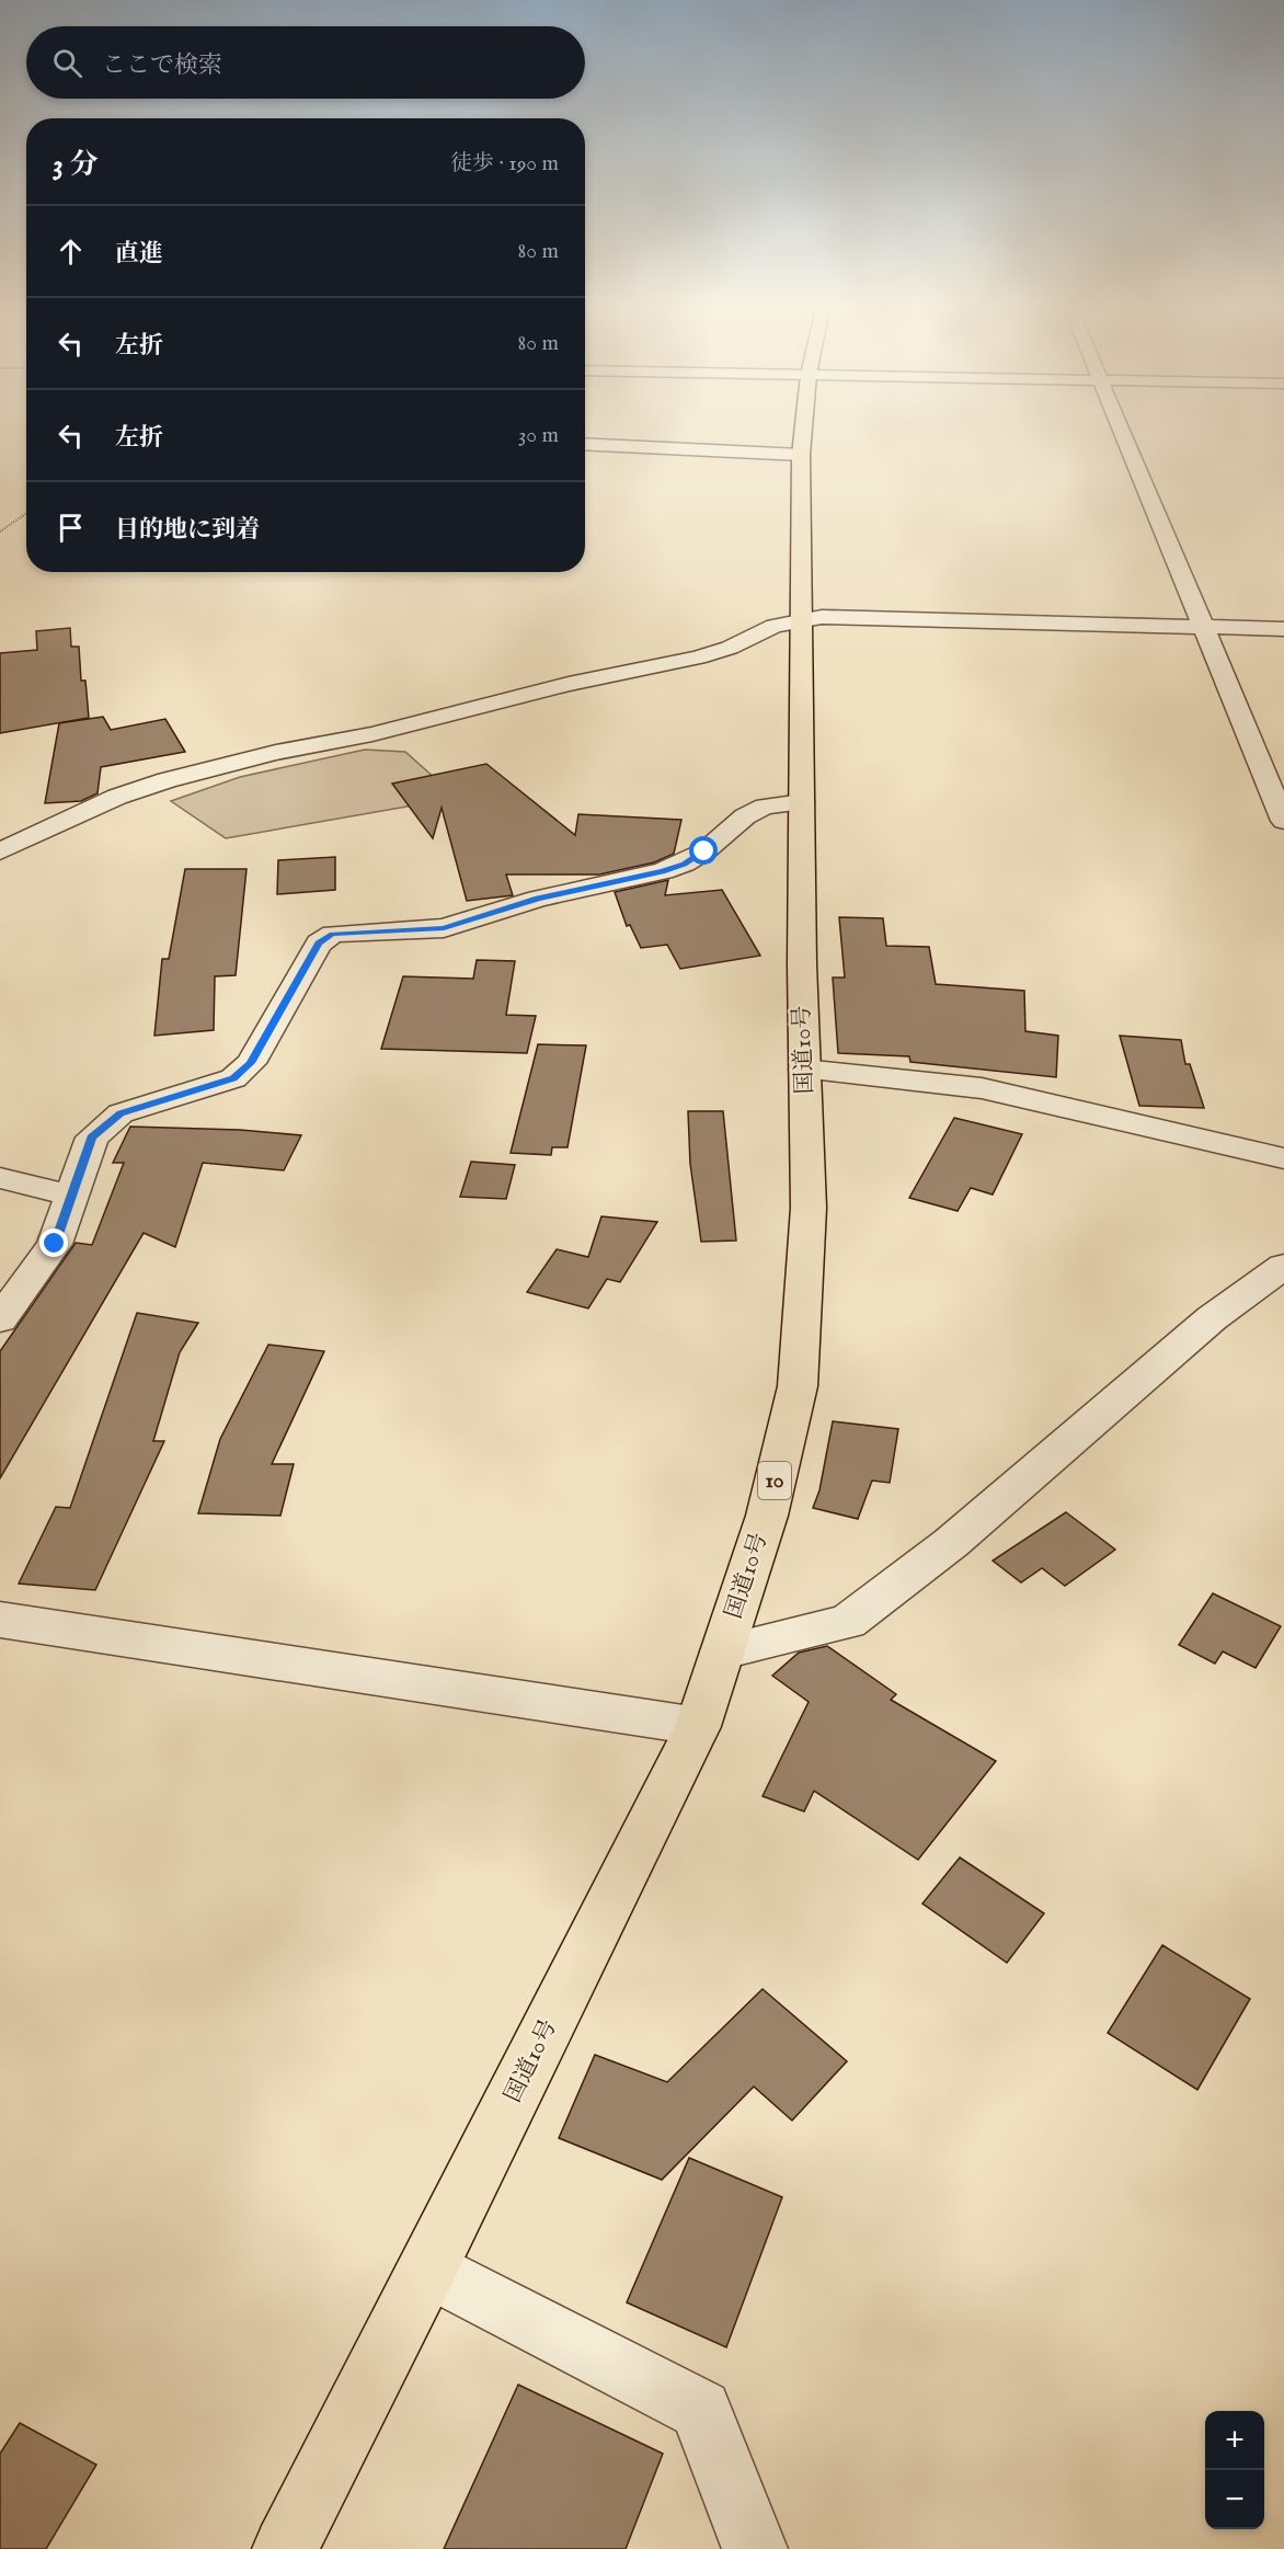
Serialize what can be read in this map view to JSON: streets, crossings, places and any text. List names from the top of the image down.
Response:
{
  "streets": {
    "highway": ["国道10号", "10"]
  },
  "page": {
    "search": "ここで検索",
    "heading": ["3 分", "徒歩 · 190 m"],
    "list": [
      ["直進", "80 m"],
      ["左折", "80 m"],
      ["左折", "30 m"],
      "目的地に到着"
    ],
    "map_buttons": ["+", "−"]
  }
}
